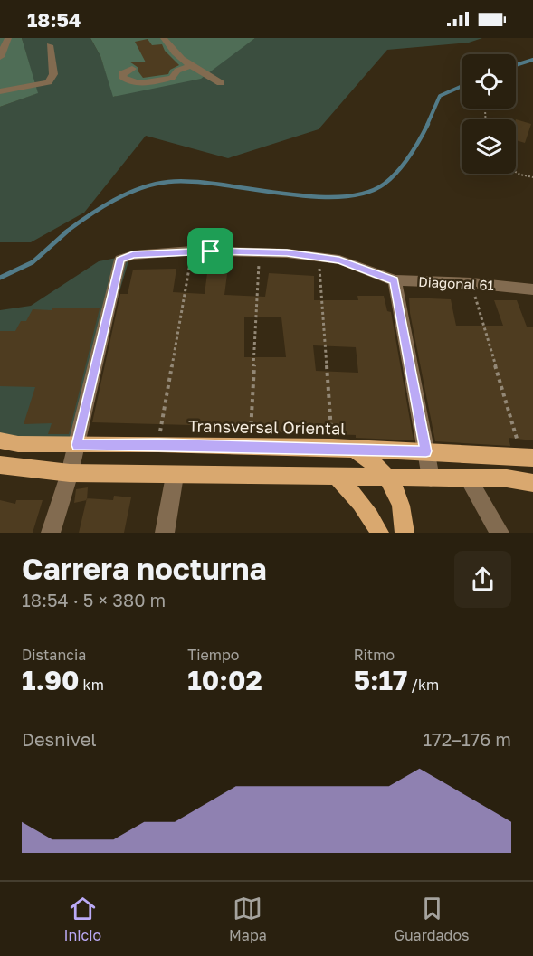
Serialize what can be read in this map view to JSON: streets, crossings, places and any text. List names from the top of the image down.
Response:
{
  "streets": {
    "main road": ["Transversal Oriental"],
    "street": ["Diagonal 61"]
  },
  "crossings": [
    ["Diagonal 61", "Transversal Oriental"]
  ],
  "page": {
    "status": "18:54",
    "heading": ["Carrera nocturna", "18:54 · 5 × 380 m"],
    "stats": [
      ["Distancia", "1.90 km"],
      ["Tiempo", "10:02"],
      ["Ritmo", "5:17 /km"]
    ],
    "chart": ["Desnivel", "172–176 m"],
    "tabs": ["Inicio", "Mapa", "Guardados"]
  }
}
